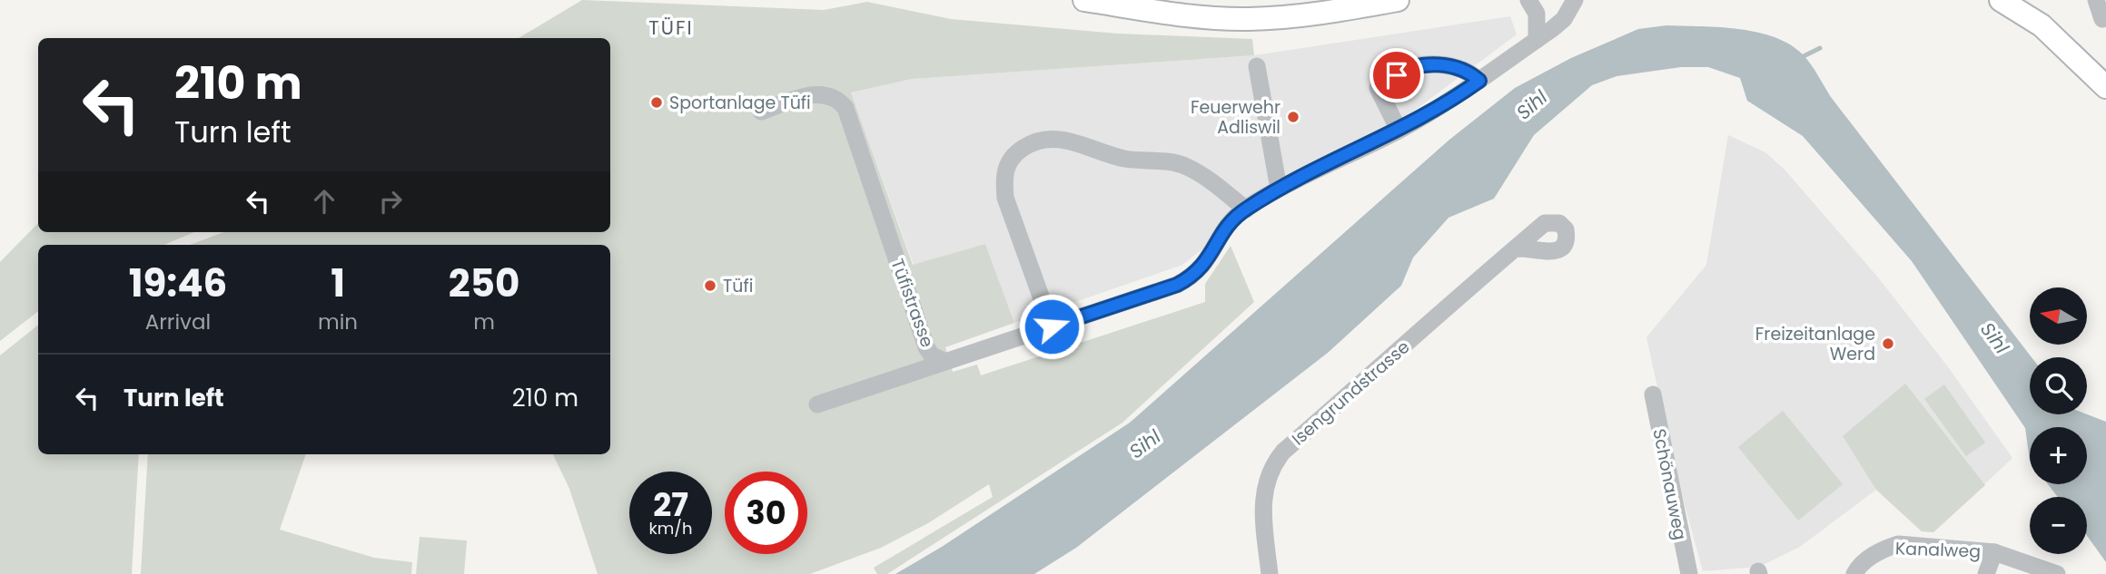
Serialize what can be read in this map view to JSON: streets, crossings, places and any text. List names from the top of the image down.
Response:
{
  "streets": {
    "street": [
      "Tüfistrasse",
      "Isengrundstrasse",
      "Schönauweg",
      "Kanalweg"
    ]
  },
  "districts": ["TÜFI"],
  "water": ["Sihl"],
  "places": [
    "Sportanlage Tüfi",
    "Feuerwehr Adliswil",
    "Tüfi",
    "Freizeitanlage Werd"
  ],
  "north": "left",
  "page": {
    "turn": ["210 m", "Turn left"],
    "eta": [
      "19:46",
      "Arrival",
      "1",
      "min",
      "250",
      "m"
    ],
    "map_buttons": ["+", "−"],
    "list": [
      {
        "name": "Turn left",
        "value": "210 m"
      }
    ],
    "speed": "27 km/h",
    "limit": "30"
  }
}
